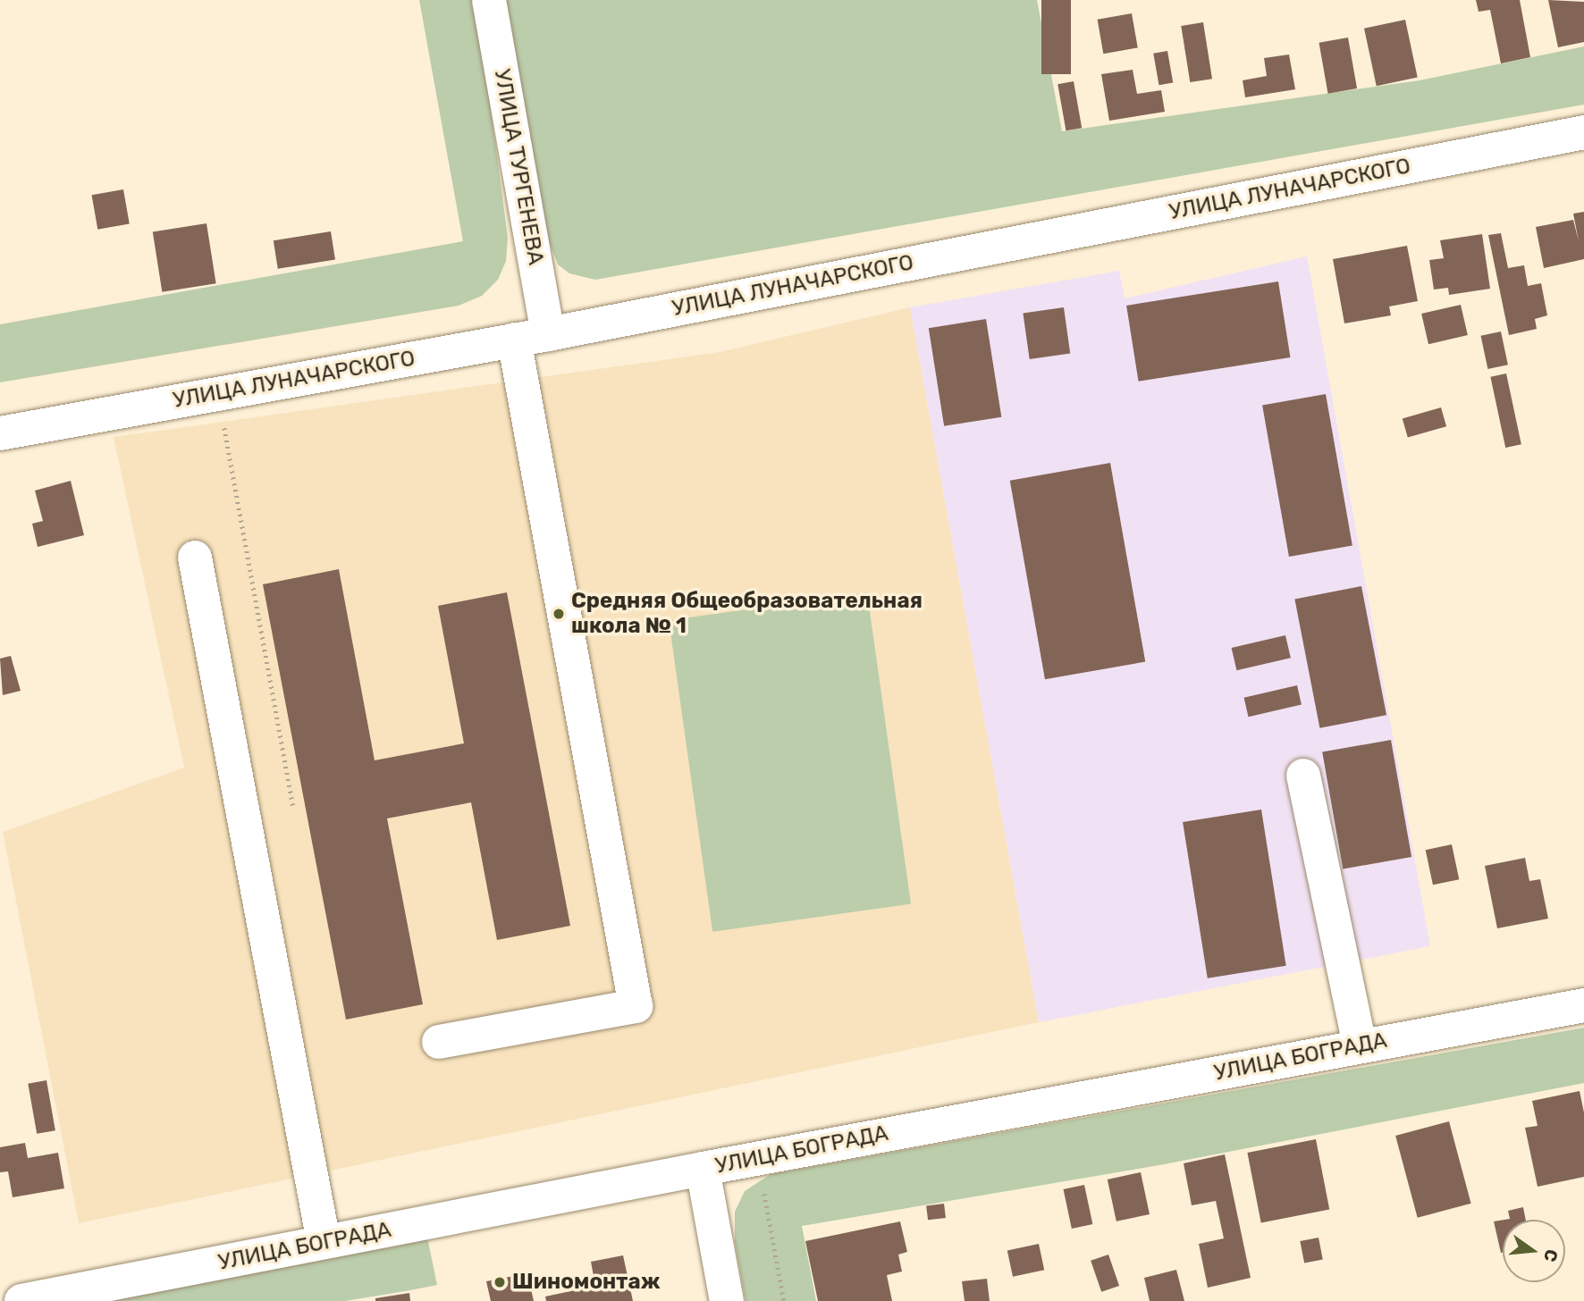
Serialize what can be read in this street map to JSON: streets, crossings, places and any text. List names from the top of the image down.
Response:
{
  "streets": {
    "street": ["УЛИЦА ТУРГЕНЕВА", "УЛИЦА ЛУНАЧАРСКОГО", "УЛИЦА БОГРАДА"]
  },
  "crossings": [
    ["УЛИЦА ТУРГЕНЕВА", "УЛИЦА ЛУНАЧАРСКОГО"]
  ],
  "places": ["Средняя Общеобразовательная школа № 1", "Шиномонтаж"],
  "north": "right"
}
